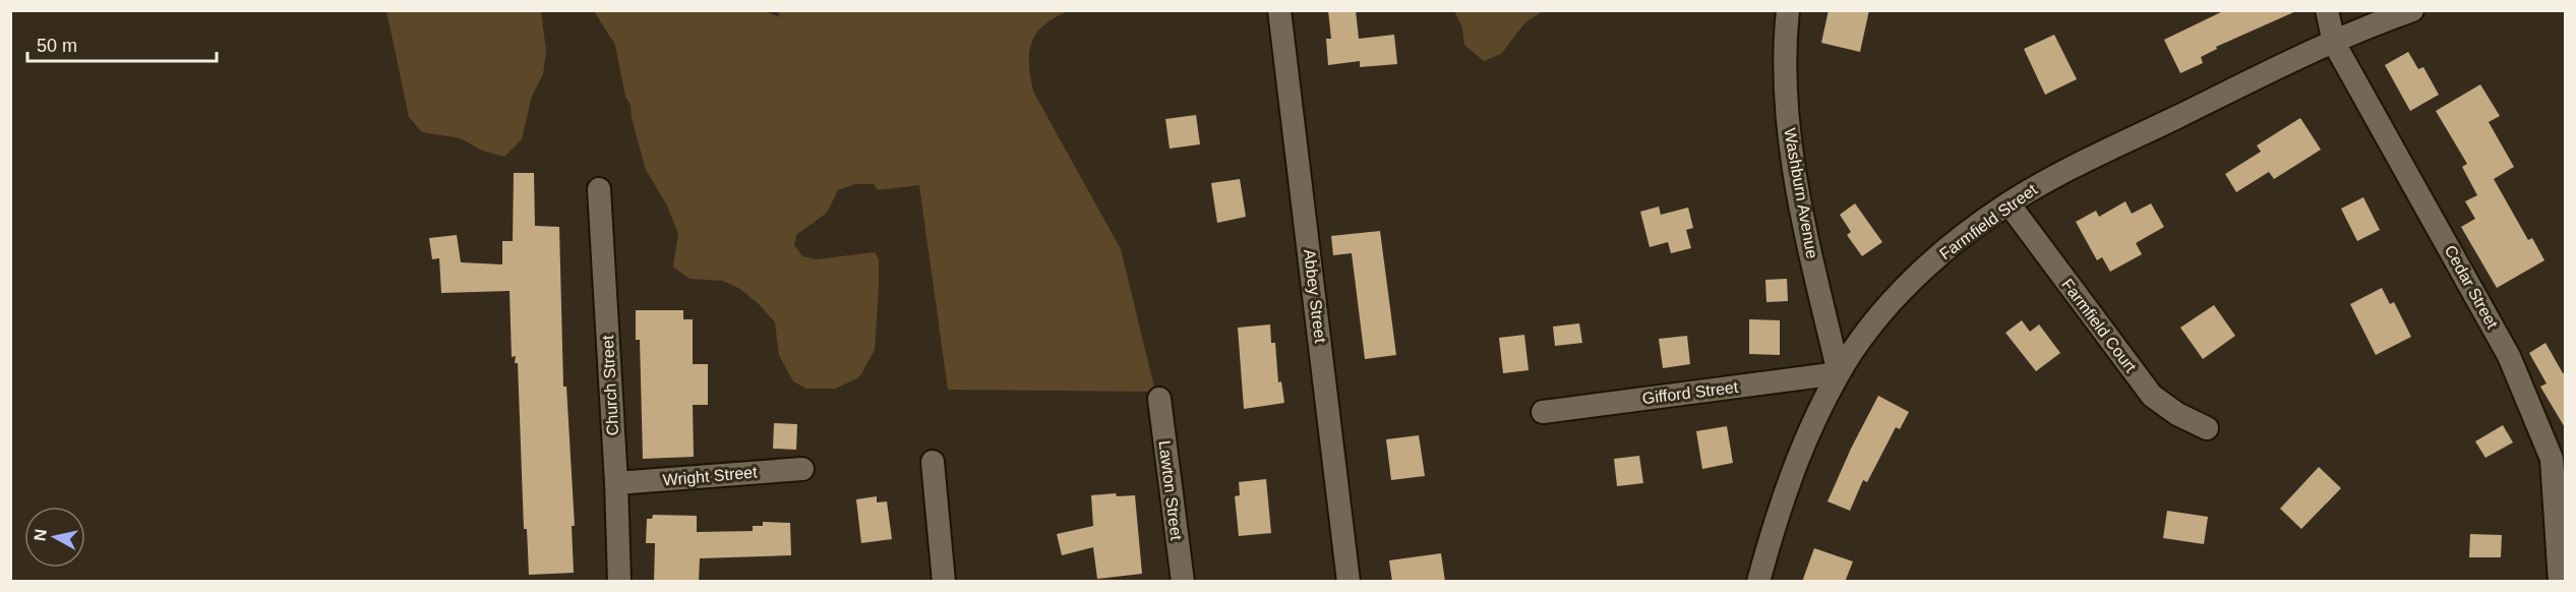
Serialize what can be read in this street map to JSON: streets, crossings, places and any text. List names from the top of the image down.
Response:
{
  "streets": {
    "street": [
      "Washburn Avenue",
      "Farmfield Street",
      "Cedar Street",
      "Abbey Street",
      "Farmfield Court",
      "Church Street",
      "Gifford Street",
      "Wright Street",
      "Lawton Street"
    ]
  },
  "crossings": [
    ["Washburn Avenue", "Farmfield Street"],
    ["Washburn Avenue", "Gifford Street"],
    ["Farmfield Street", "Cedar Street"],
    ["Farmfield Street", "Farmfield Court"],
    ["Farmfield Street", "Gifford Street"],
    ["Church Street", "Wright Street"]
  ],
  "scale_bar": "50 m",
  "north": "left"
}
